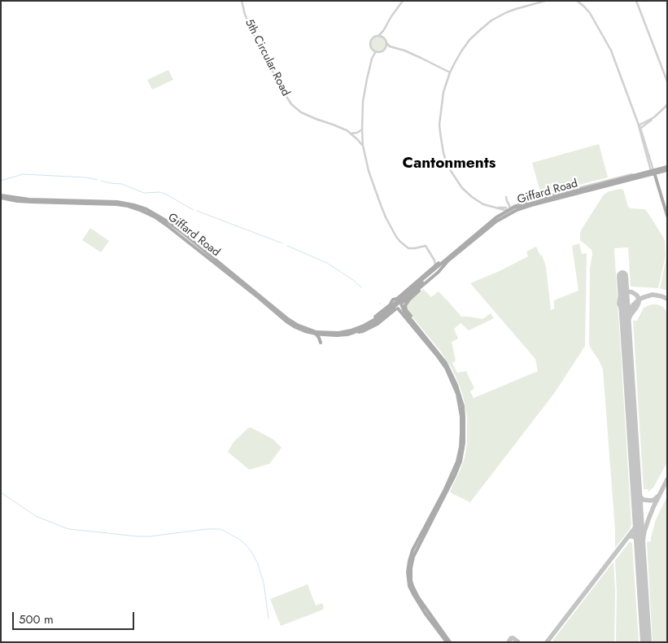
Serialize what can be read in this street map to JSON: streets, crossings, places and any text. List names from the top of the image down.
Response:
{
  "streets": {
    "main road": ["Giffard Road"],
    "street": ["5th Circular Road"]
  },
  "districts": ["Cantonments"],
  "scale_bar": "500 m"
}
